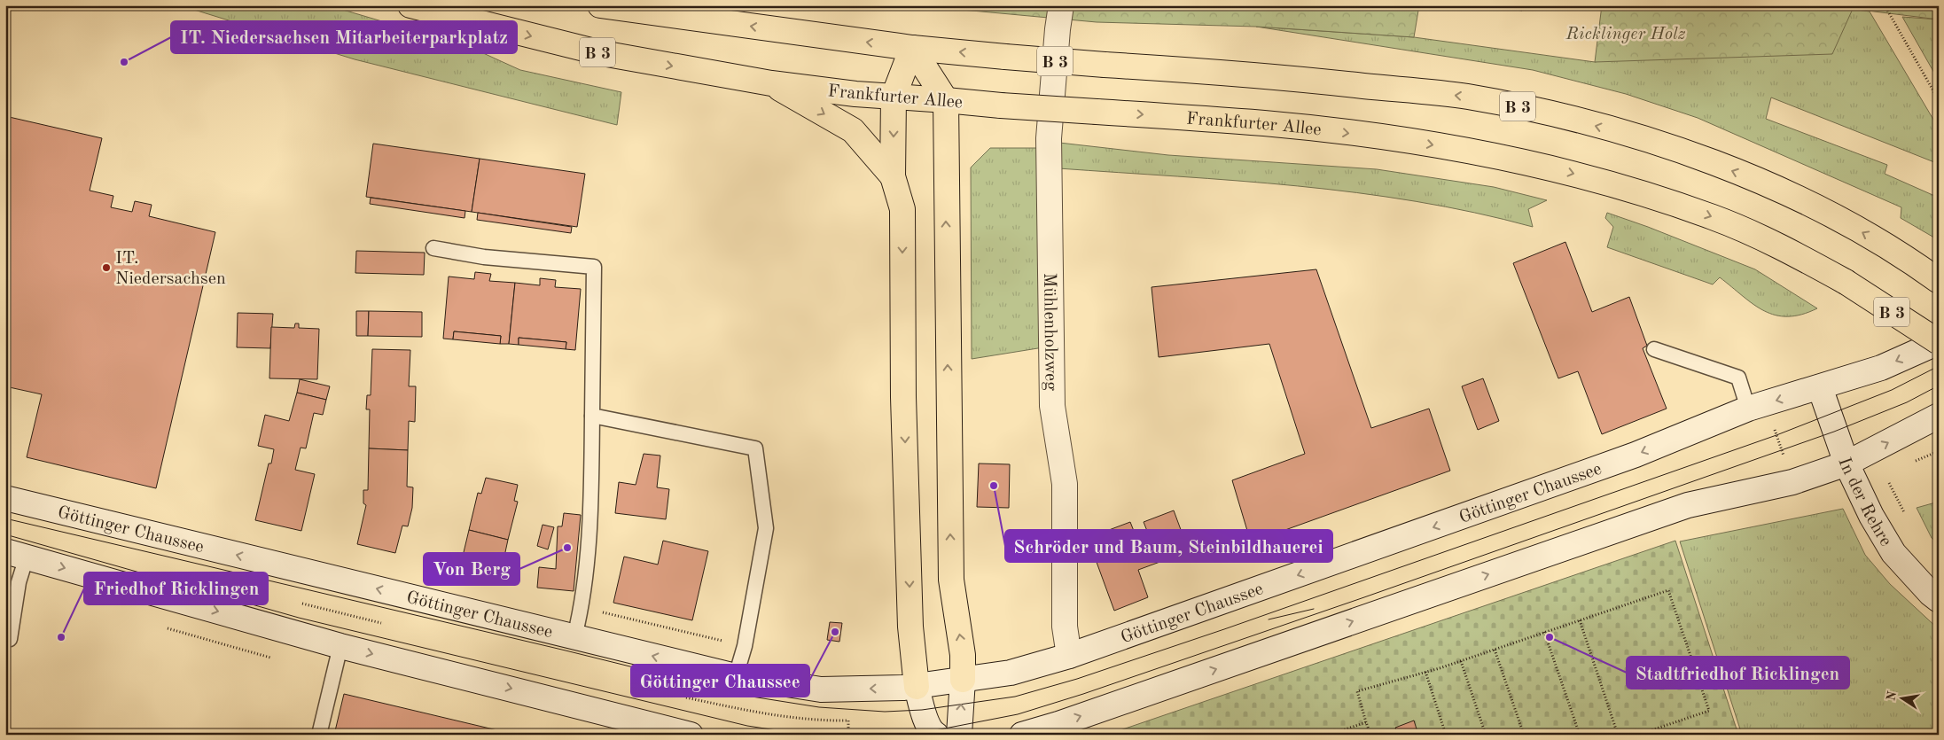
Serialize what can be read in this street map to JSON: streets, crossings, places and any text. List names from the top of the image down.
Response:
{
  "streets": {
    "main road": ["B 3", "Frankfurter Allee"],
    "street": ["Mühlenholzweg", "Göttinger Chaussee", "In der Rehre"]
  },
  "crossings": [
    ["Frankfurter Allee", "Göttinger Chaussee"],
    ["Mühlenholzweg", "Göttinger Chaussee"],
    ["Göttinger Chaussee", "In der Rehre"]
  ],
  "parks": ["Ricklinger Holz"],
  "places": [
    "IT. Niedersachsen Mitarbeiterparkplatz",
    "IT. Niedersachsen",
    "Schröder und Baum, Steinbildhauerei",
    "Von Berg",
    "Göttinger Chaussee",
    "Friedhof Ricklingen",
    "Stadtfriedhof Ricklingen"
  ],
  "north": "left"
}
